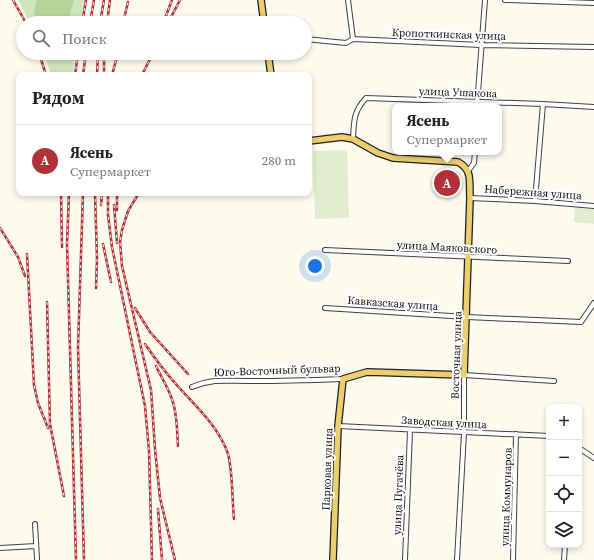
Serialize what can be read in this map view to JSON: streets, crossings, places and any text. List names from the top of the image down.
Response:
{
  "streets": {
    "main road": ["Восточная улица", "Юго-Восточный бульвар", "Парковая улица"],
    "street": [
      "Кропоткинская улица",
      "улица Ушакова",
      "Набережная улица",
      "улица Маяковского",
      "Кавказская улица",
      "Заводская улица",
      "улица Пугачёва",
      "улица Коммунаров"
    ]
  },
  "crossings": [
    ["Набережная улица", "Восточная улица"],
    ["улица Маяковского", "Восточная улица"],
    ["Кавказская улица", "Восточная улица"],
    ["Восточная улица", "Юго-Восточный бульвар"],
    ["Восточная улица", "Заводская улица"],
    ["Юго-Восточный бульвар", "Парковая улица"],
    ["Заводская улица", "Парковая улица"],
    ["Заводская улица", "улица Пугачёва"],
    ["Заводская улица", "улица Коммунаров"]
  ],
  "page": {
    "search": "Поиск",
    "heading": "Рядом",
    "popup": ["Ясень", "Супермаркет"],
    "list": [
      {
        "mark": "A",
        "name": "Ясень",
        "note": "Супермаркет",
        "value": "280 m"
      }
    ],
    "pins": "A",
    "map_buttons": ["+", "−"]
  }
}
